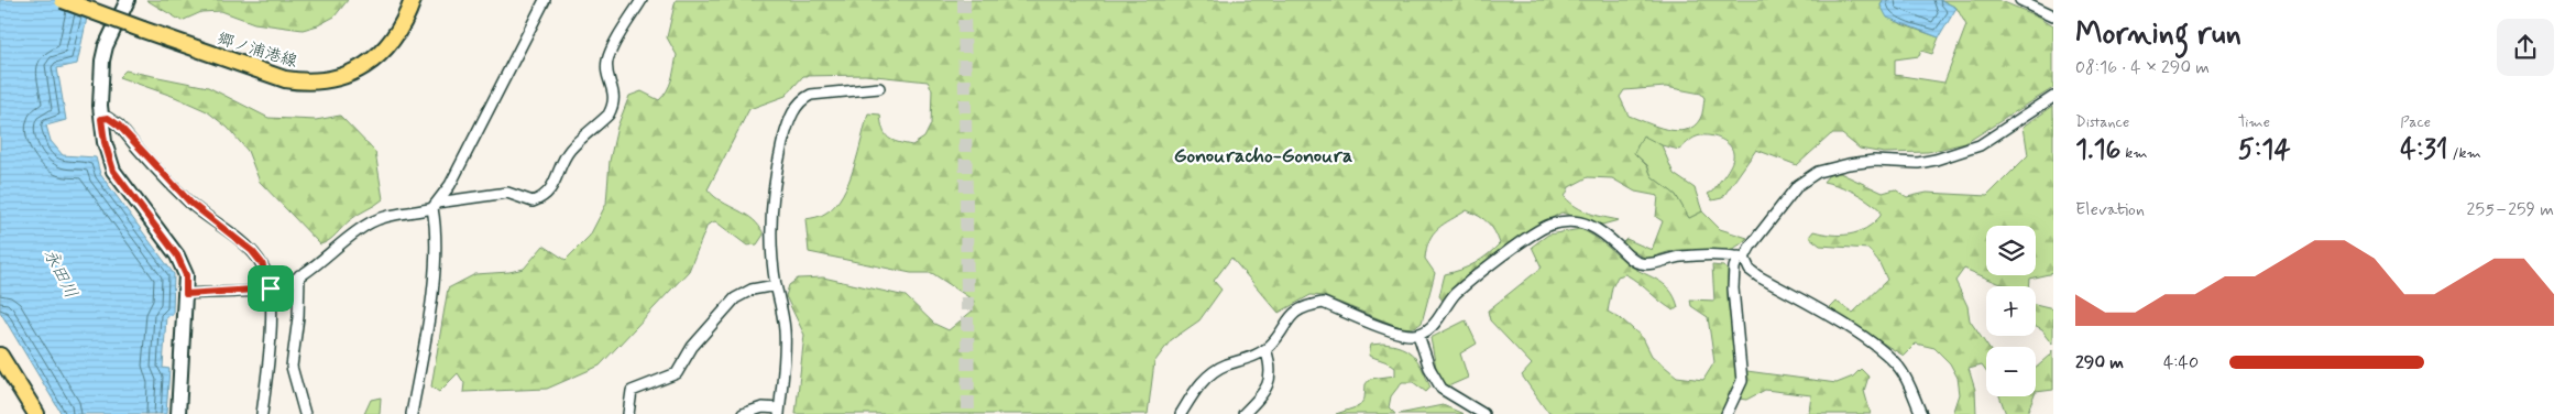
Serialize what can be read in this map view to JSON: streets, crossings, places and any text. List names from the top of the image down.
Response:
{
  "streets": {
    "main road": ["郷ノ浦港線"]
  },
  "districts": ["Gonouracho-Gonoura"],
  "water": ["永田川"],
  "page": {
    "heading": ["Morning run", "08:16 · 4 × 290 m"],
    "stats": [
      ["Distance", "1.16 km"],
      ["Time", "5:14"],
      ["Pace", "4:31 /km"]
    ],
    "chart": ["Elevation", "255–259 m"],
    "map_buttons": ["+", "−"],
    "list": [
      {
        "name": "290 m",
        "note": "4:40"
      }
    ]
  }
}
